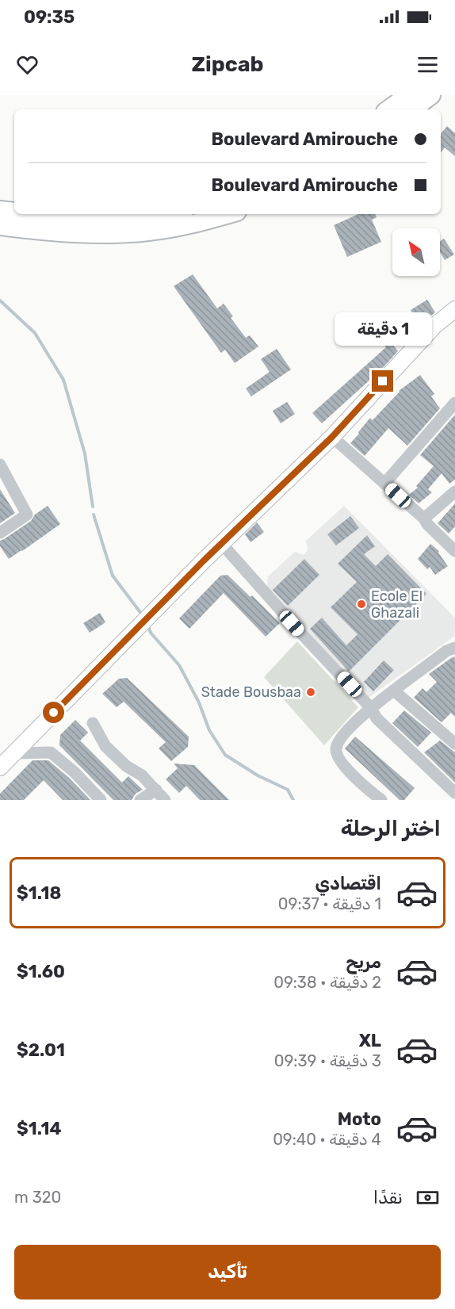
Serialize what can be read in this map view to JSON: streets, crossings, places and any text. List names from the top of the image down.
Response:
{
  "places": ["Ecole El Ghazali", "Stade Bousbaa"],
  "north": "top left",
  "page": {
    "status": "09:35",
    "header": "Zipcab",
    "banner": ["Boulevard Amirouche", "Boulevard Amirouche"],
    "bubble": "1 دقيقة",
    "heading": "اختر الرحلة",
    "list": [
      {
        "name": "اقتصادي",
        "note": "1 دقيقة · 09:37",
        "value": "$1.18"
      },
      {
        "name": "مريح",
        "note": "2 دقيقة · 09:38",
        "value": "$1.60"
      },
      {
        "name": "XL",
        "note": "3 دقيقة · 09:39",
        "value": "$2.01"
      },
      {
        "name": "Moto",
        "note": "4 دقيقة · 09:40",
        "value": "$1.14"
      }
    ],
    "pay": ["نقدًا", "320 m"],
    "buttons": "تأكيد"
  }
}
